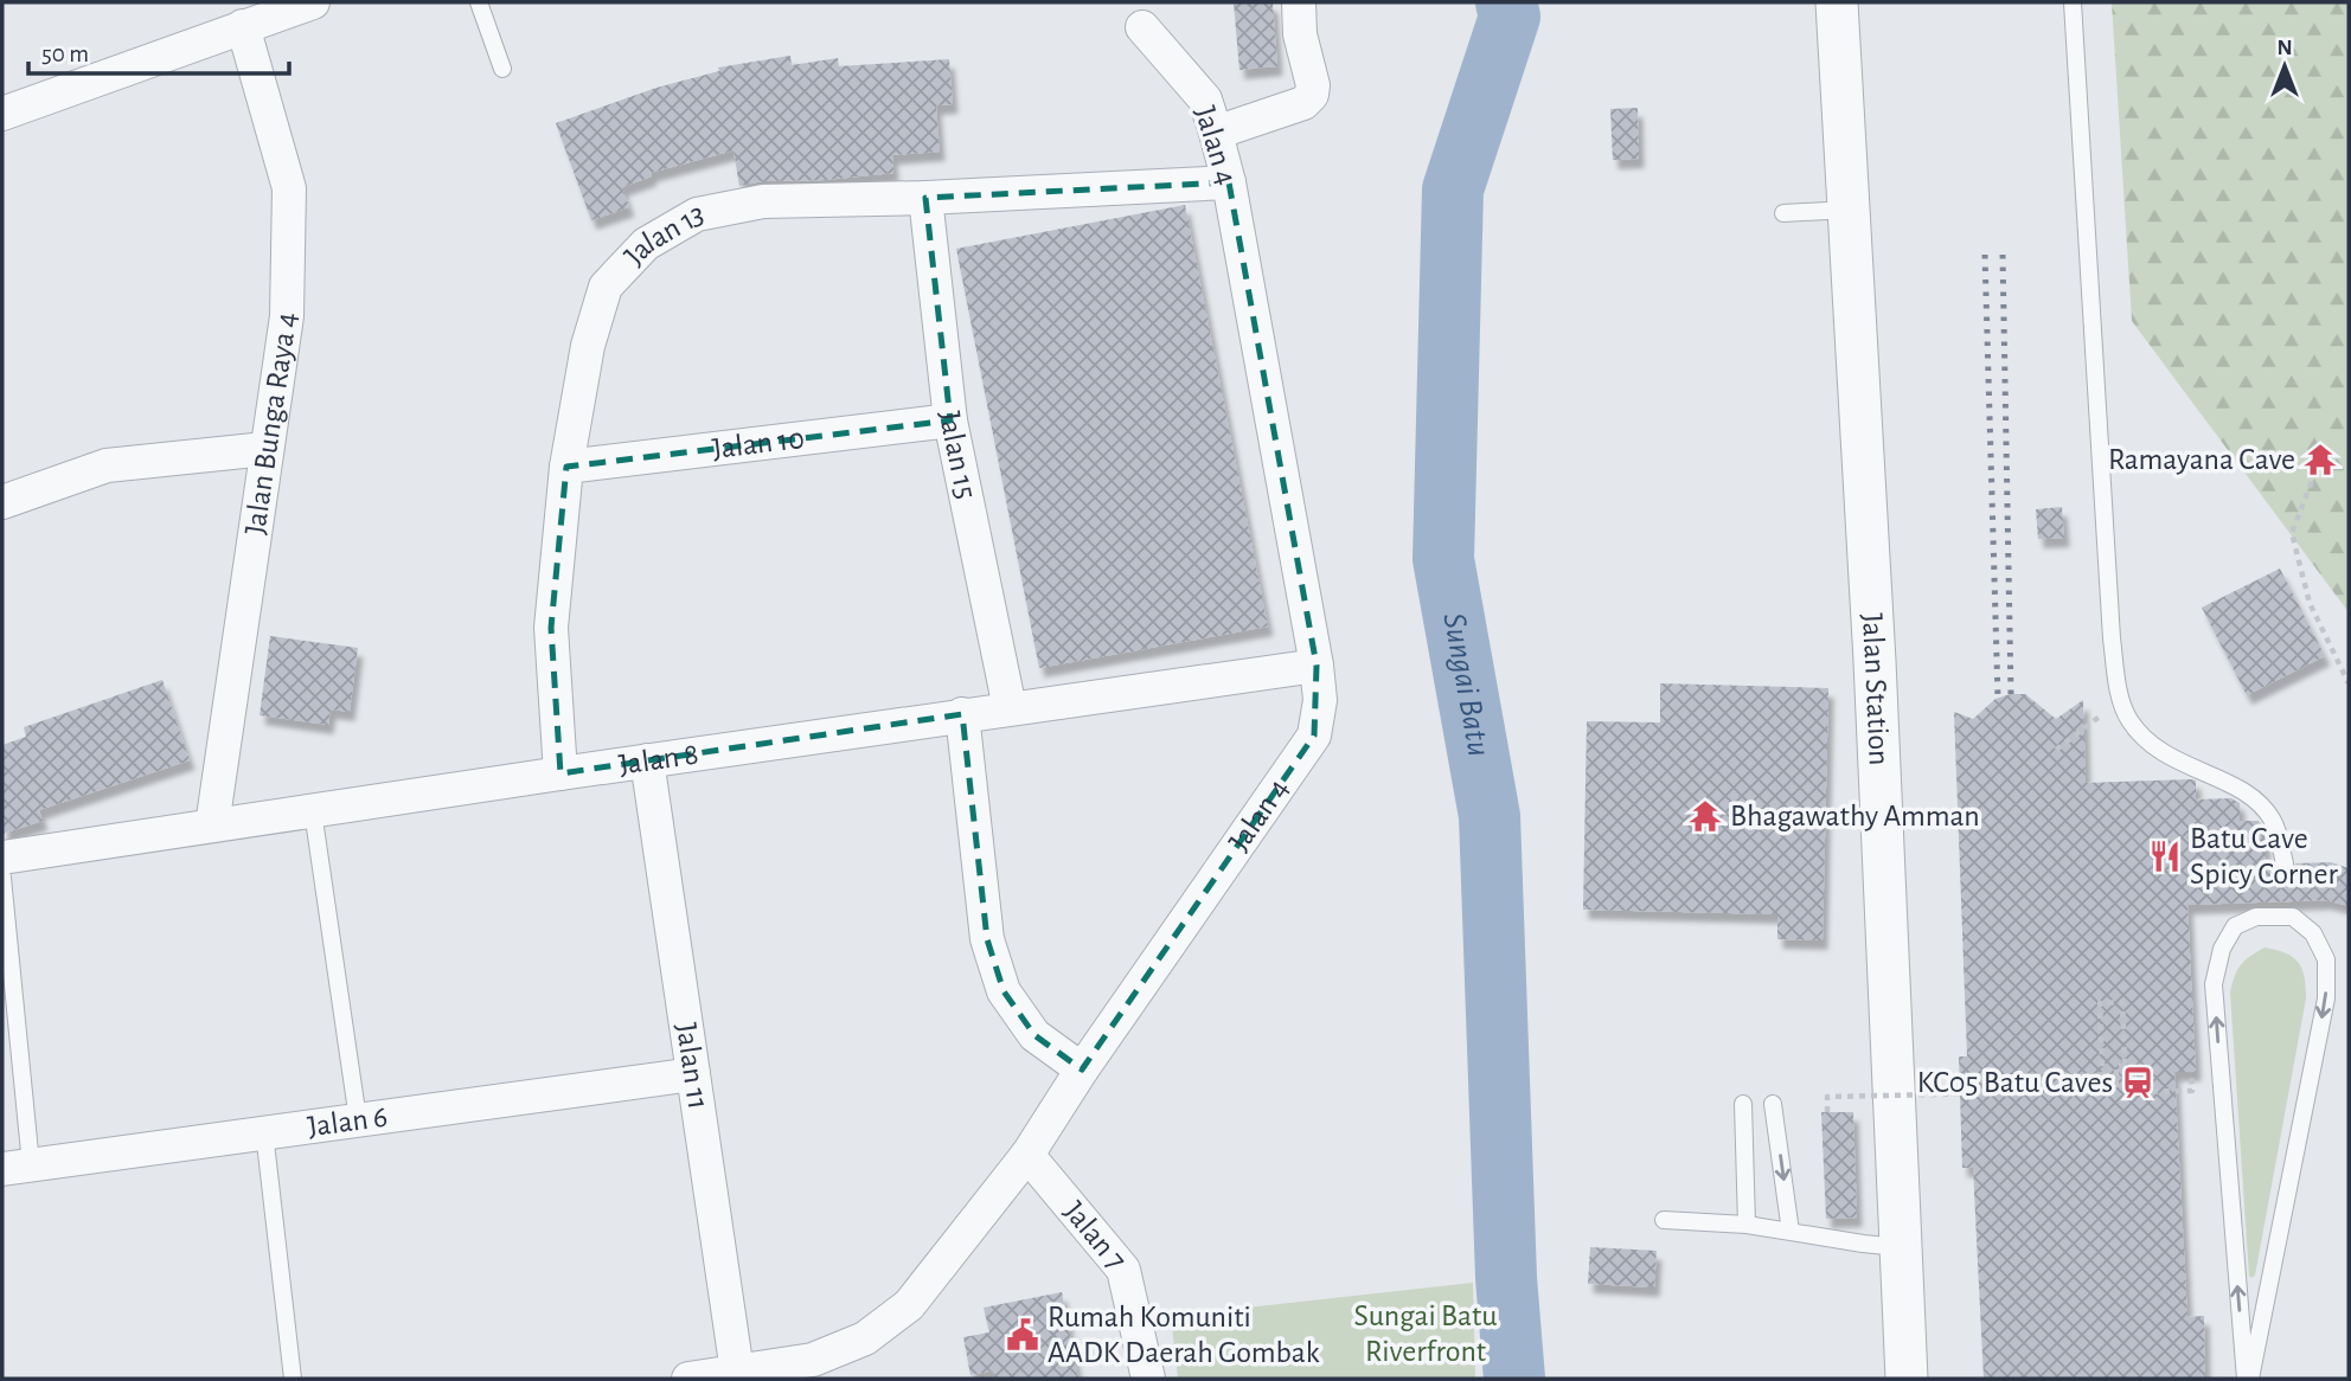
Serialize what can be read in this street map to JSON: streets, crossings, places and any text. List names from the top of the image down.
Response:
{
  "streets": {
    "street": [
      "Jalan 4",
      "Jalan 13",
      "Jalan Bunga Raya 4",
      "Jalan 10",
      "Jalan 15",
      "Jalan Station",
      "Jalan 8",
      "Jalan 11",
      "Jalan 6",
      "Jalan 7"
    ]
  },
  "crossings": [
    ["Jalan 4", "Jalan 13"],
    ["Jalan 4", "Jalan 8"],
    ["Jalan 4", "Jalan 11"],
    ["Jalan 4", "Jalan 7"],
    ["Jalan 13", "Jalan 10"],
    ["Jalan 13", "Jalan 15"],
    ["Jalan 13", "Jalan 8"],
    ["Jalan Bunga Raya 4", "Jalan 8"],
    ["Jalan 10", "Jalan 15"],
    ["Jalan 15", "Jalan 8"],
    ["Jalan 8", "Jalan 11"],
    ["Jalan 11", "Jalan 6"]
  ],
  "water": ["Sungai Batu"],
  "parks": ["Sungai Batu Riverfront"],
  "places": {
    "temple": ["Ramayana Cave", "Bhagawathy Amman"],
    "restaurant": ["Batu Cave Spicy Corner"],
    "station": ["KC05 Batu Caves"],
    "public building": ["Rumah Komuniti AADK Daerah Gombak"]
  },
  "scale_bar": "50 m",
  "north": "top"
}
